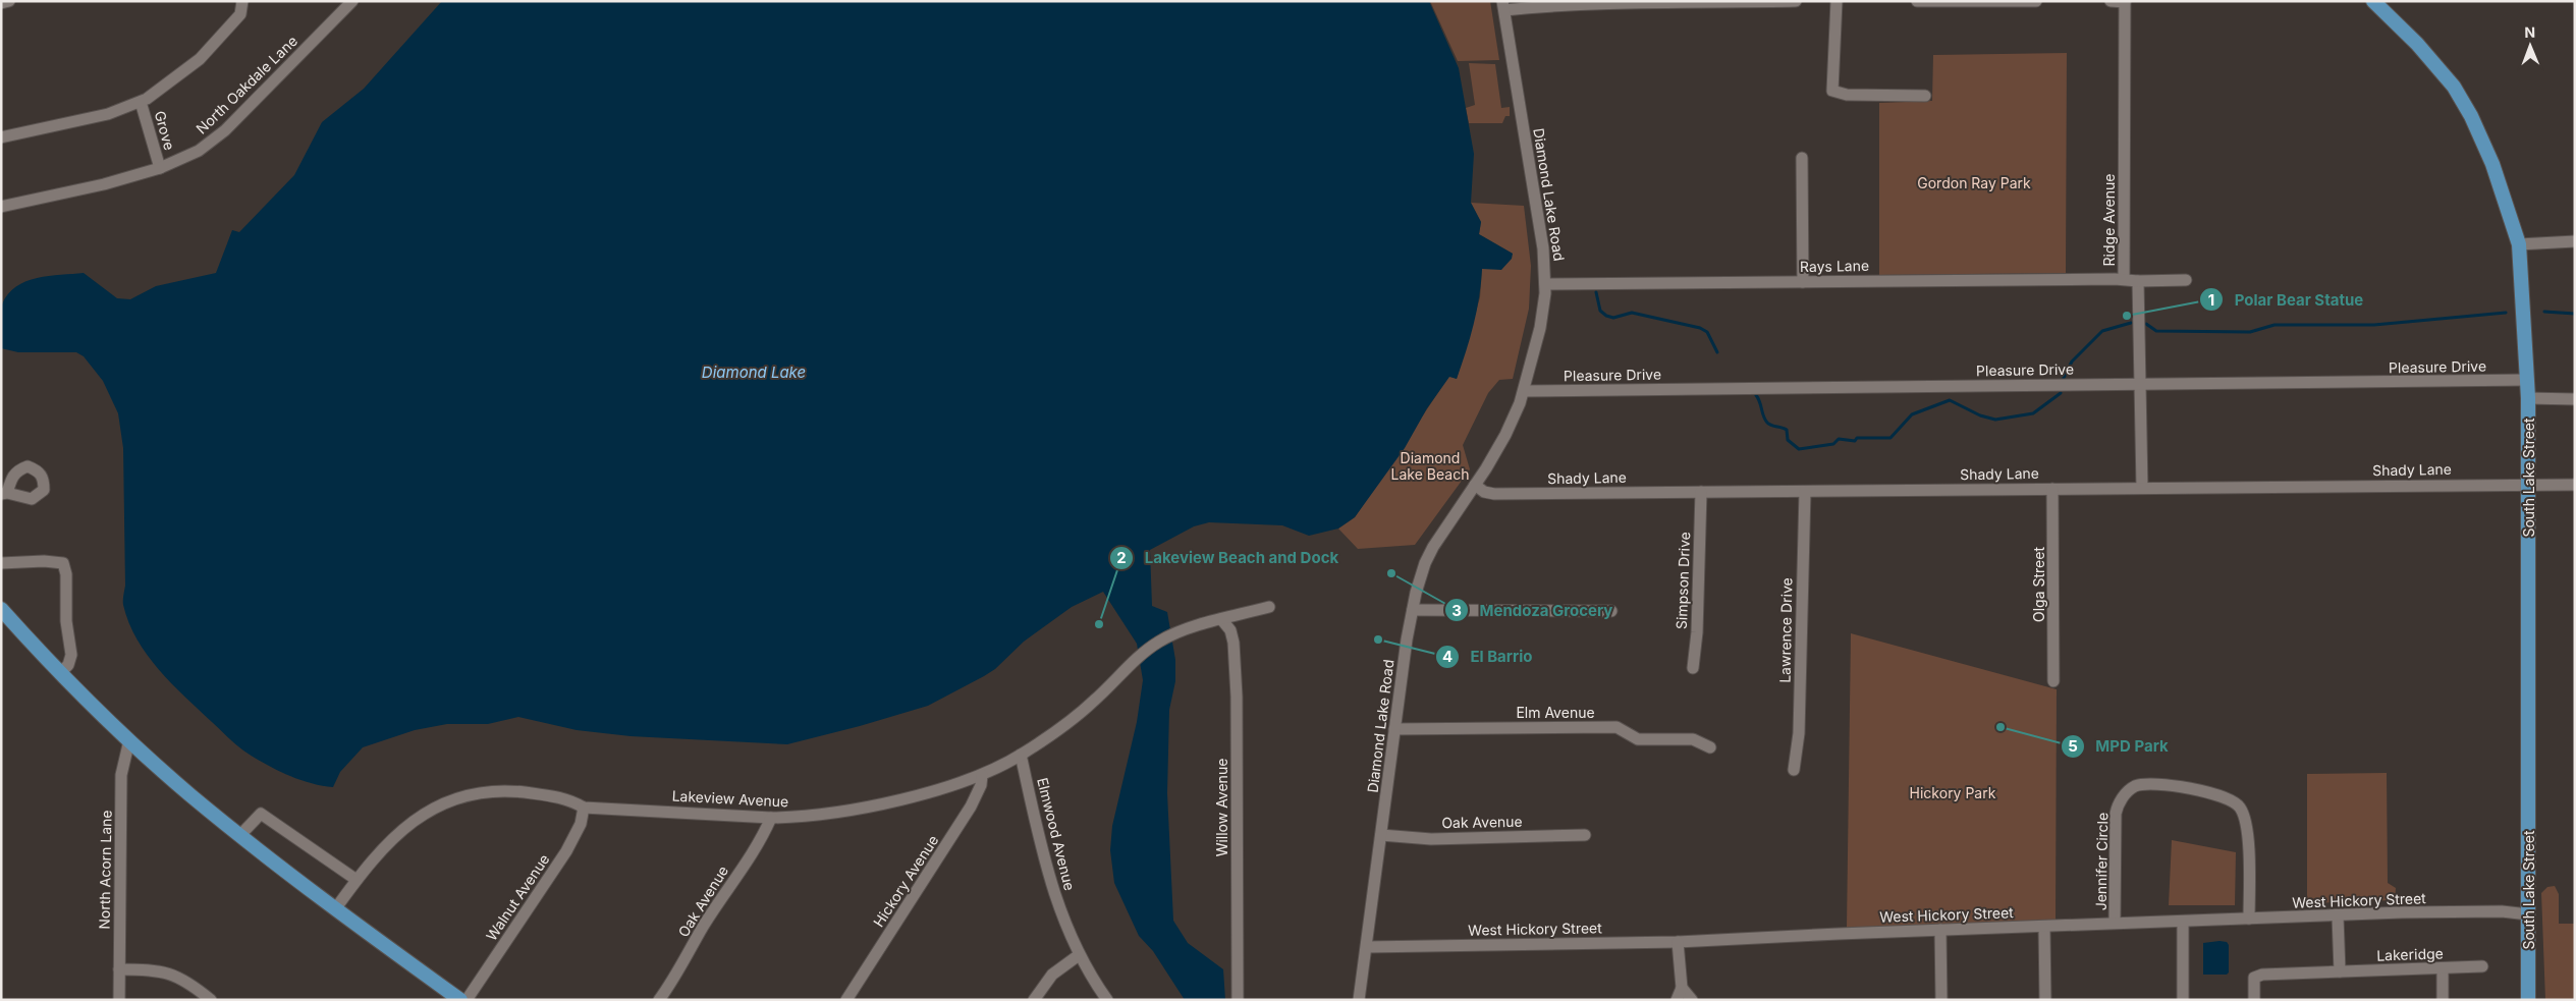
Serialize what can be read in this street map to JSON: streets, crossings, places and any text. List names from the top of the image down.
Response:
{
  "streets": {
    "main road": ["South Lake Street"],
    "street": [
      "North Oakdale Lane",
      "Grove",
      "Diamond Lake Road",
      "Ridge Avenue",
      "Rays Lane",
      "Pleasure Drive",
      "Shady Lane",
      "Simpson Drive",
      "Olga Street",
      "Lawrence Drive",
      "Elm Avenue",
      "Lakeview Avenue",
      "Willow Avenue",
      "Oak Avenue",
      "Elmwood Avenue",
      "Jennifer Circle",
      "North Acorn Lane",
      "Hickory Avenue",
      "Walnut Avenue",
      "West Hickory Street",
      "Lakeridge"
    ]
  },
  "crossings": [
    ["North Oakdale Lane", "Grove"],
    ["Diamond Lake Road", "Rays Lane"],
    ["Diamond Lake Road", "Pleasure Drive"],
    ["Diamond Lake Road", "Shady Lane"],
    ["Diamond Lake Road", "Elm Avenue"],
    ["Diamond Lake Road", "Oak Avenue"],
    ["Diamond Lake Road", "West Hickory Street"],
    ["Ridge Avenue", "Rays Lane"],
    ["Pleasure Drive", "South Lake Street"],
    ["Shady Lane", "South Lake Street"],
    ["Shady Lane", "Simpson Drive"],
    ["Shady Lane", "Olga Street"],
    ["Shady Lane", "Lawrence Drive"],
    ["South Lake Street", "West Hickory Street"],
    ["Lakeview Avenue", "Willow Avenue"],
    ["Lakeview Avenue", "Oak Avenue"],
    ["Lakeview Avenue", "Elmwood Avenue"],
    ["Lakeview Avenue", "Hickory Avenue"],
    ["Lakeview Avenue", "Walnut Avenue"],
    ["Jennifer Circle", "West Hickory Street"]
  ],
  "water": ["Diamond Lake"],
  "parks": ["Gordon Ray Park", "Diamond Lake Beach", "Hickory Park"],
  "places": [
    "Polar Bear Statue",
    "Mendoza Grocery",
    "Lakeview Beach and Dock",
    "El Barrio",
    "MPD Park"
  ],
  "north": "top"
}
